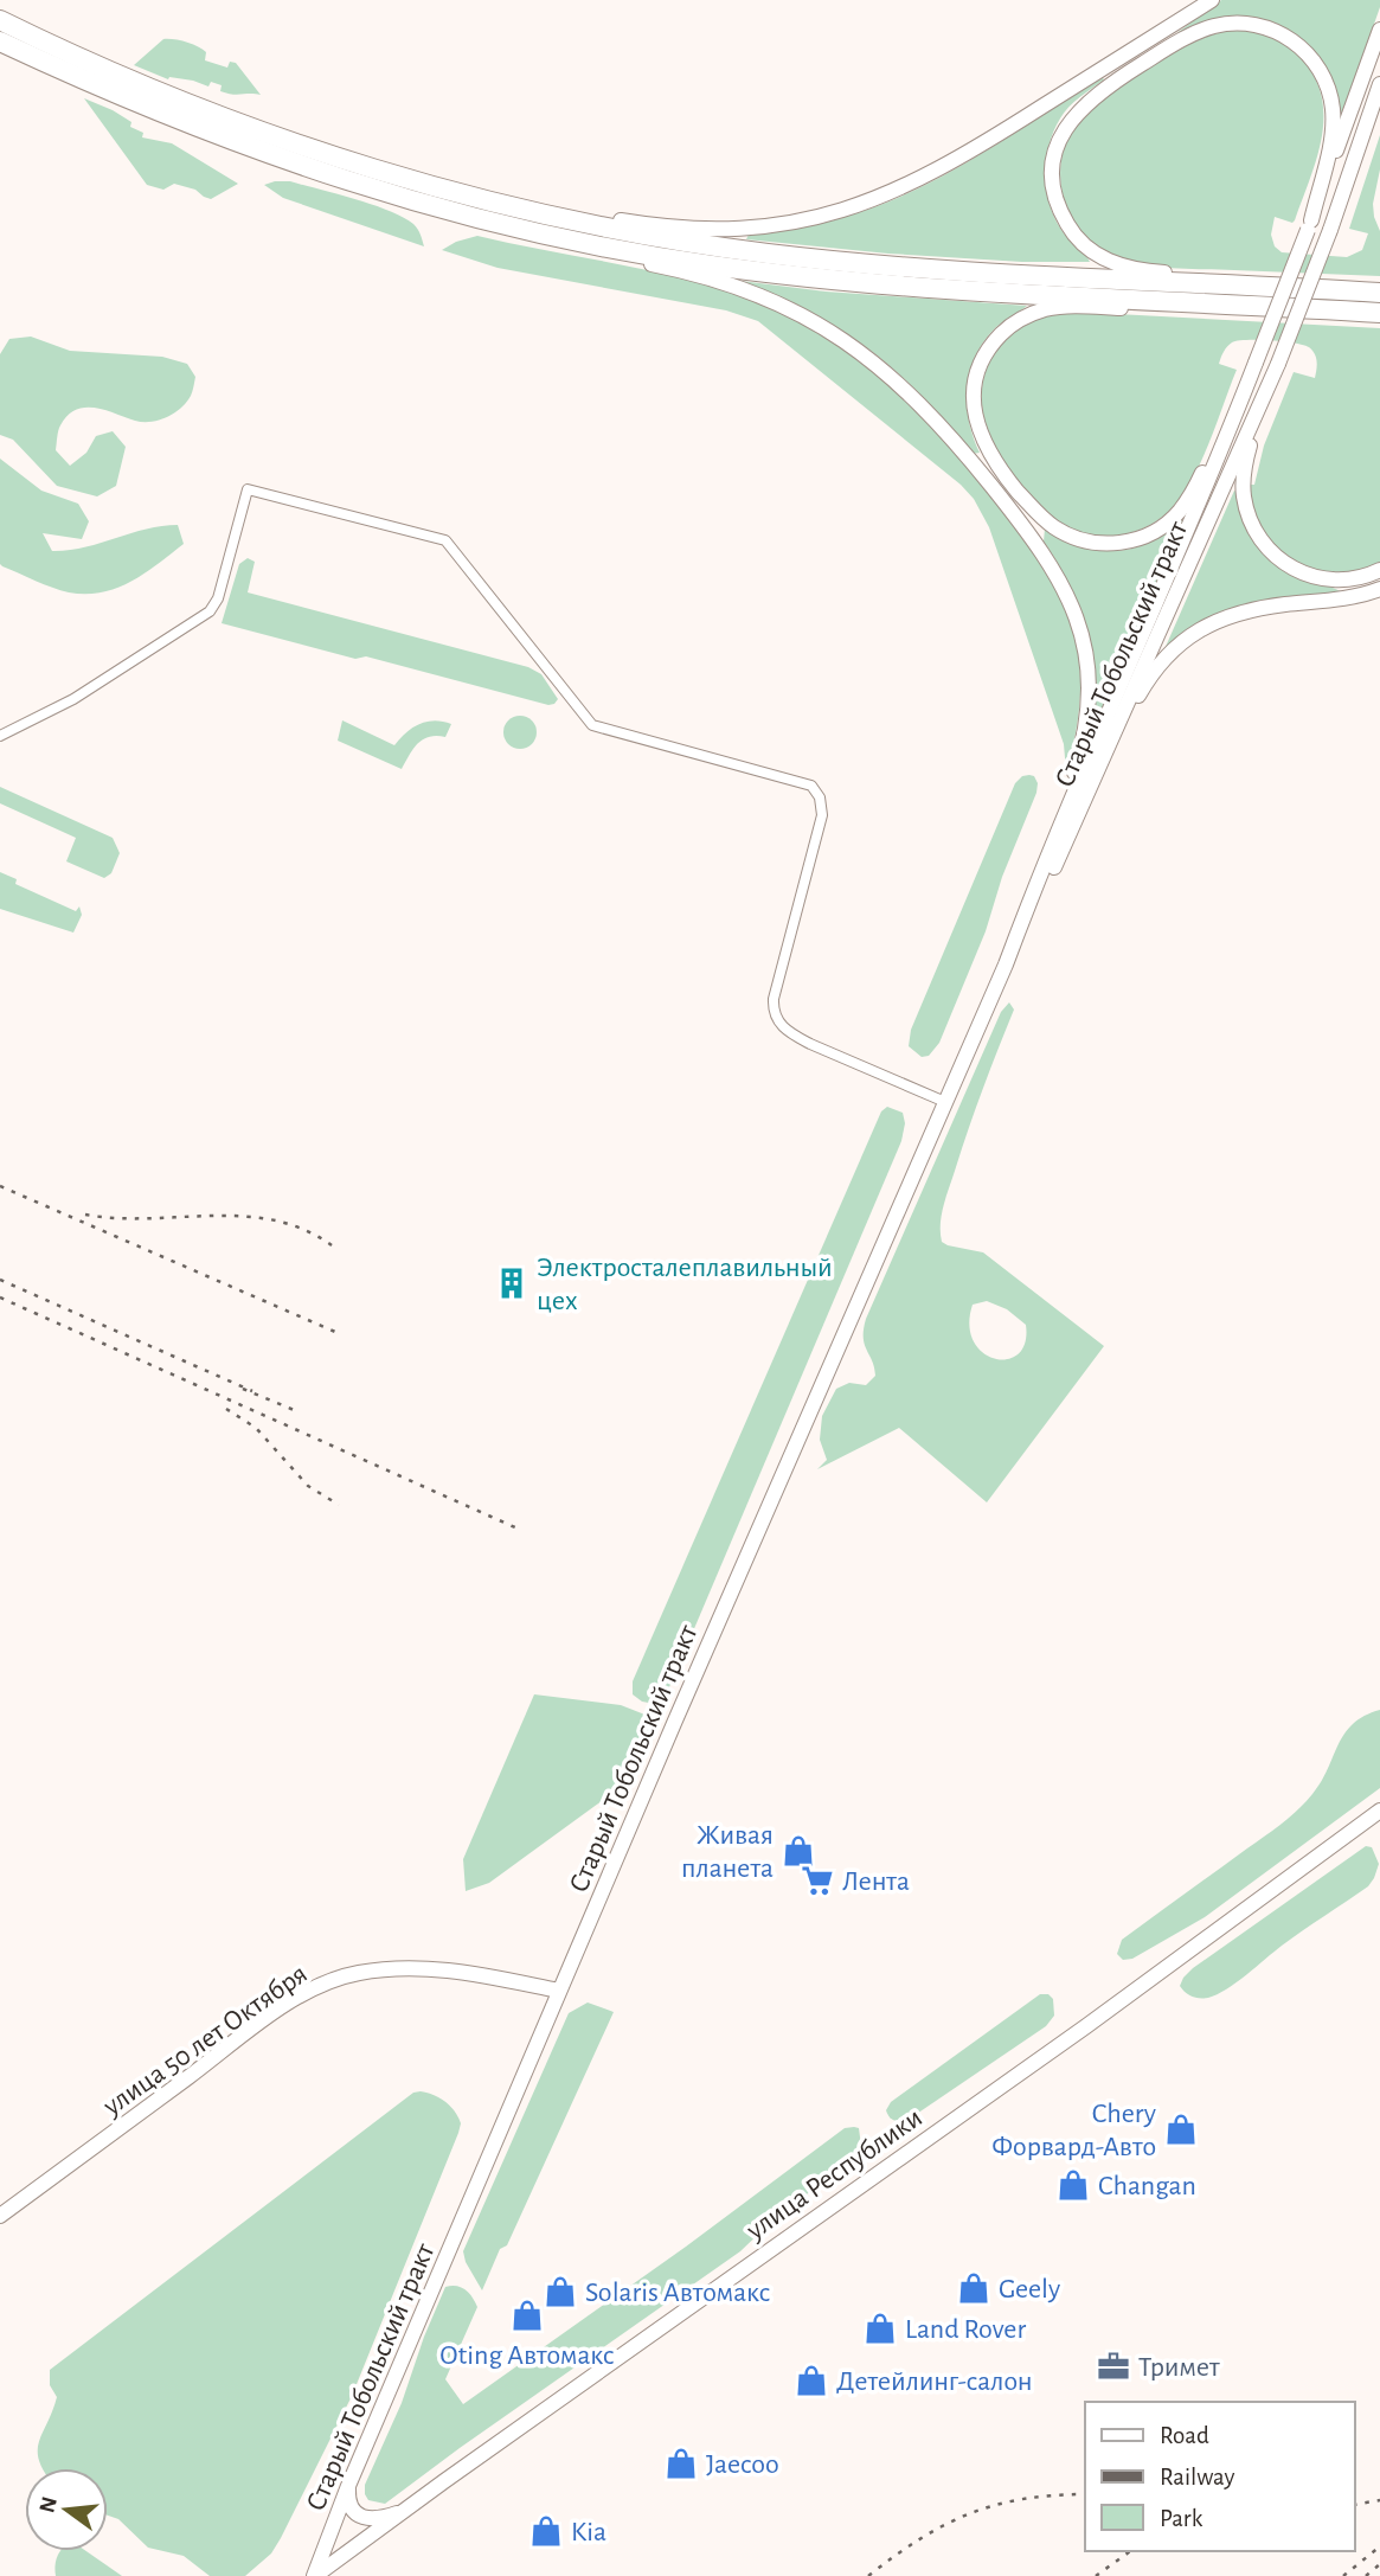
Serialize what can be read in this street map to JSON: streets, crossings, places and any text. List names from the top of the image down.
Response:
{
  "streets": {
    "main road": ["Старый Тобольский тракт", "улица 50 лет Октября", "улица Республики"]
  },
  "crossings": [
    ["Старый Тобольский тракт", "улица 50 лет Октября"],
    ["Старый Тобольский тракт", "улица Республики"]
  ],
  "places": {
    "building": ["Электросталеплавильный цех"],
    "shop": [
      "Живая планета",
      "Chery Форвард-Авто",
      "Changan",
      "Geely",
      "Solaris Автомакс",
      "Oting Автомакс",
      "Land Rover",
      "Детейлинг-салон",
      "Jaecoo",
      "Kia"
    ],
    "supermarket": ["Лента"],
    "office": ["Тримет"]
  },
  "legend": ["Road", "Railway", "Park"],
  "north": "left"
}
